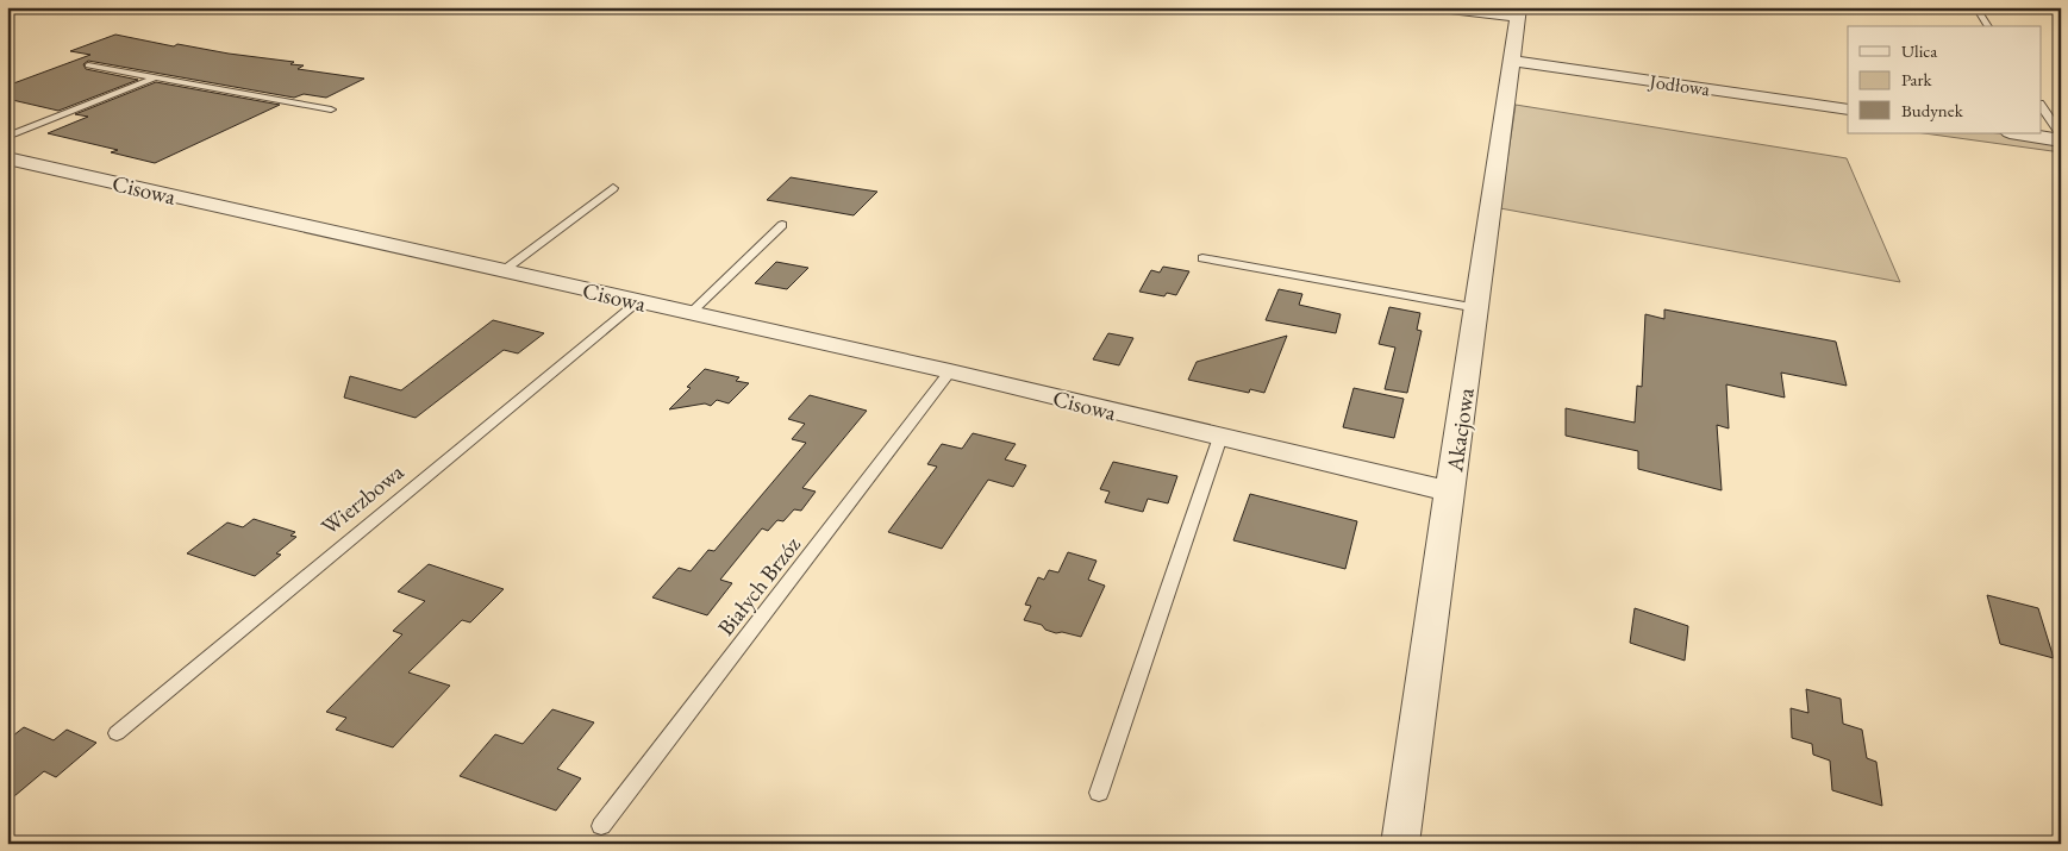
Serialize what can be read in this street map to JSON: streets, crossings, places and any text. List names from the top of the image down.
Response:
{
  "streets": {
    "street": ["Jodłowa", "Cisowa", "Akacjowa"],
    "lane": ["Wierzbowa", "Białych Brzóz"]
  },
  "crossings": [
    ["Jodłowa", "Akacjowa"],
    ["Cisowa", "Akacjowa"],
    ["Cisowa", "Wierzbowa"],
    ["Cisowa", "Białych Brzóz"]
  ],
  "legend": ["Ulica", "Park", "Budynek"]
}
